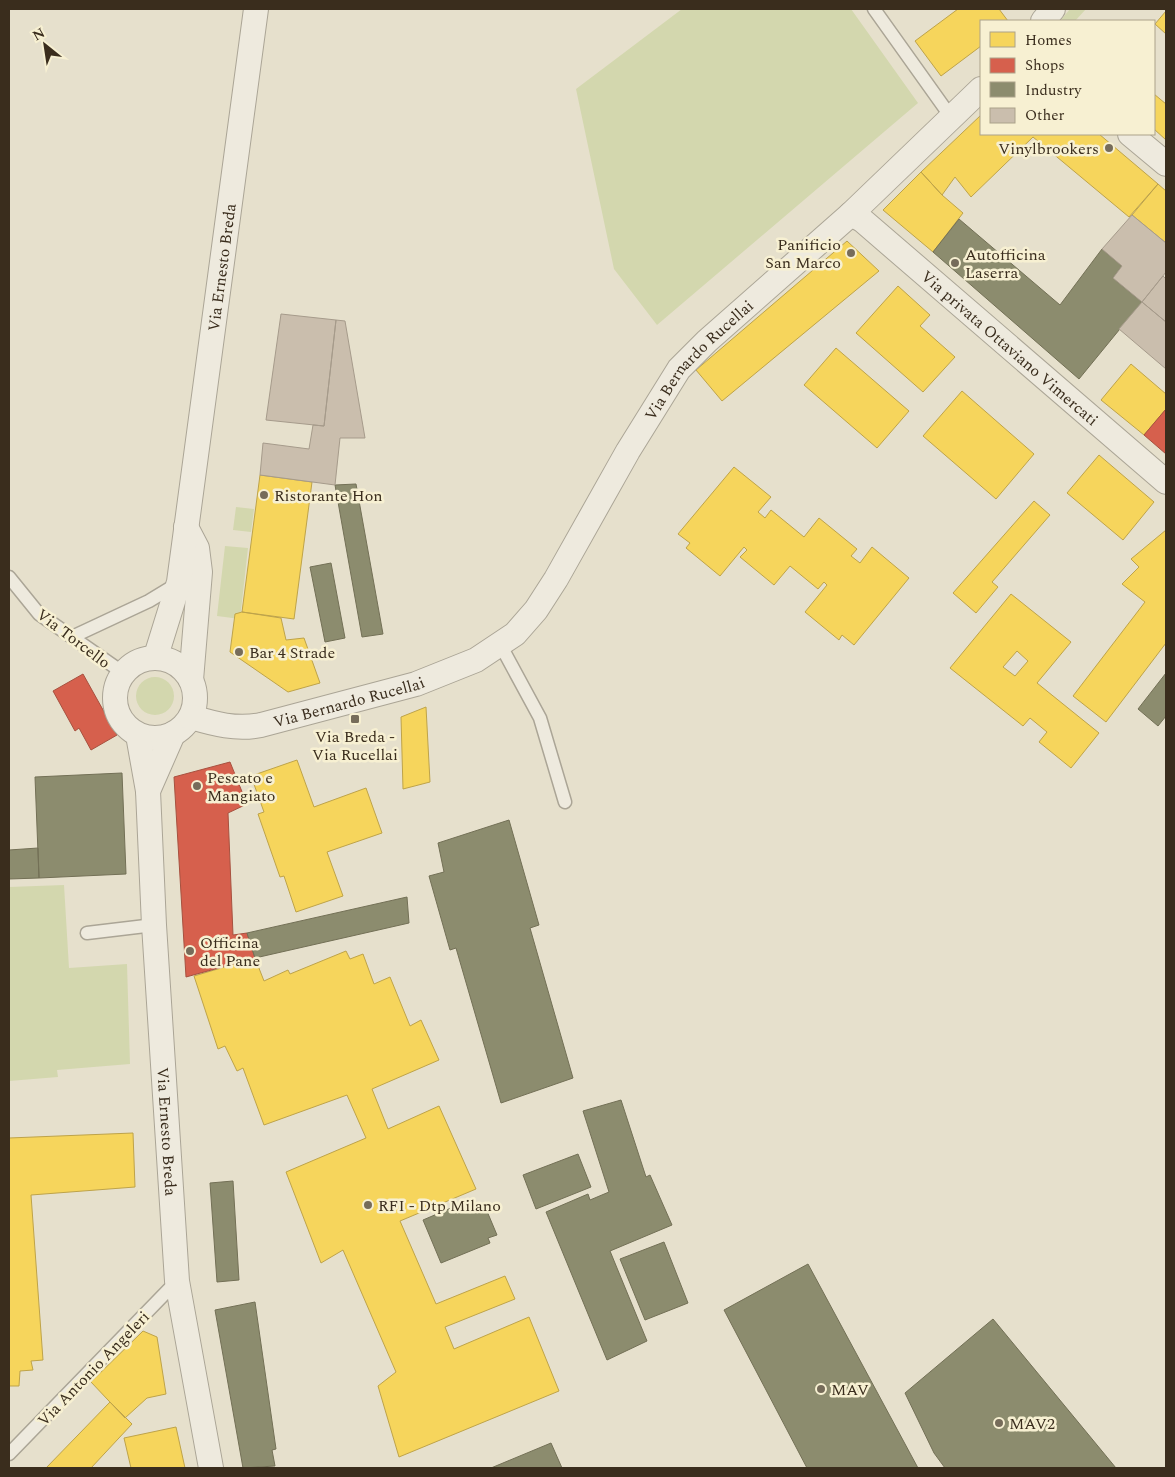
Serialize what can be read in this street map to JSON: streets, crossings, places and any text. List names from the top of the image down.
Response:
{
  "streets": {
    "street": ["Via Ernesto Breda", "Via privata Ottaviano Vimercati", "Via Bernardo Rucellai"],
    "lane": ["Via Torcello", "Via Antonio Angeleri"]
  },
  "crossings": [
    ["Via Ernesto Breda", "Via Bernardo Rucellai"],
    ["Via Ernesto Breda", "Via Torcello"],
    ["Via Ernesto Breda", "Via Antonio Angeleri"],
    ["Via privata Ottaviano Vimercati", "Via Bernardo Rucellai"],
    ["Via Bernardo Rucellai", "Via Torcello"]
  ],
  "places": {
    "other": [
      "Vinylbrookers",
      "Panificio San Marco",
      "Autofficina Laserra",
      "Ristorante Hon",
      "Bar 4 Strade",
      "Pescato e Mangiato",
      "Officina del Pane",
      "RFI - Dtp Milano",
      "MAV",
      "MAV2"
    ],
    "transit": ["Via Breda - Via Rucellai"]
  },
  "legend": [
    "Homes",
    "Shops",
    "Industry",
    "Other"
  ],
  "north": "top left"
}
